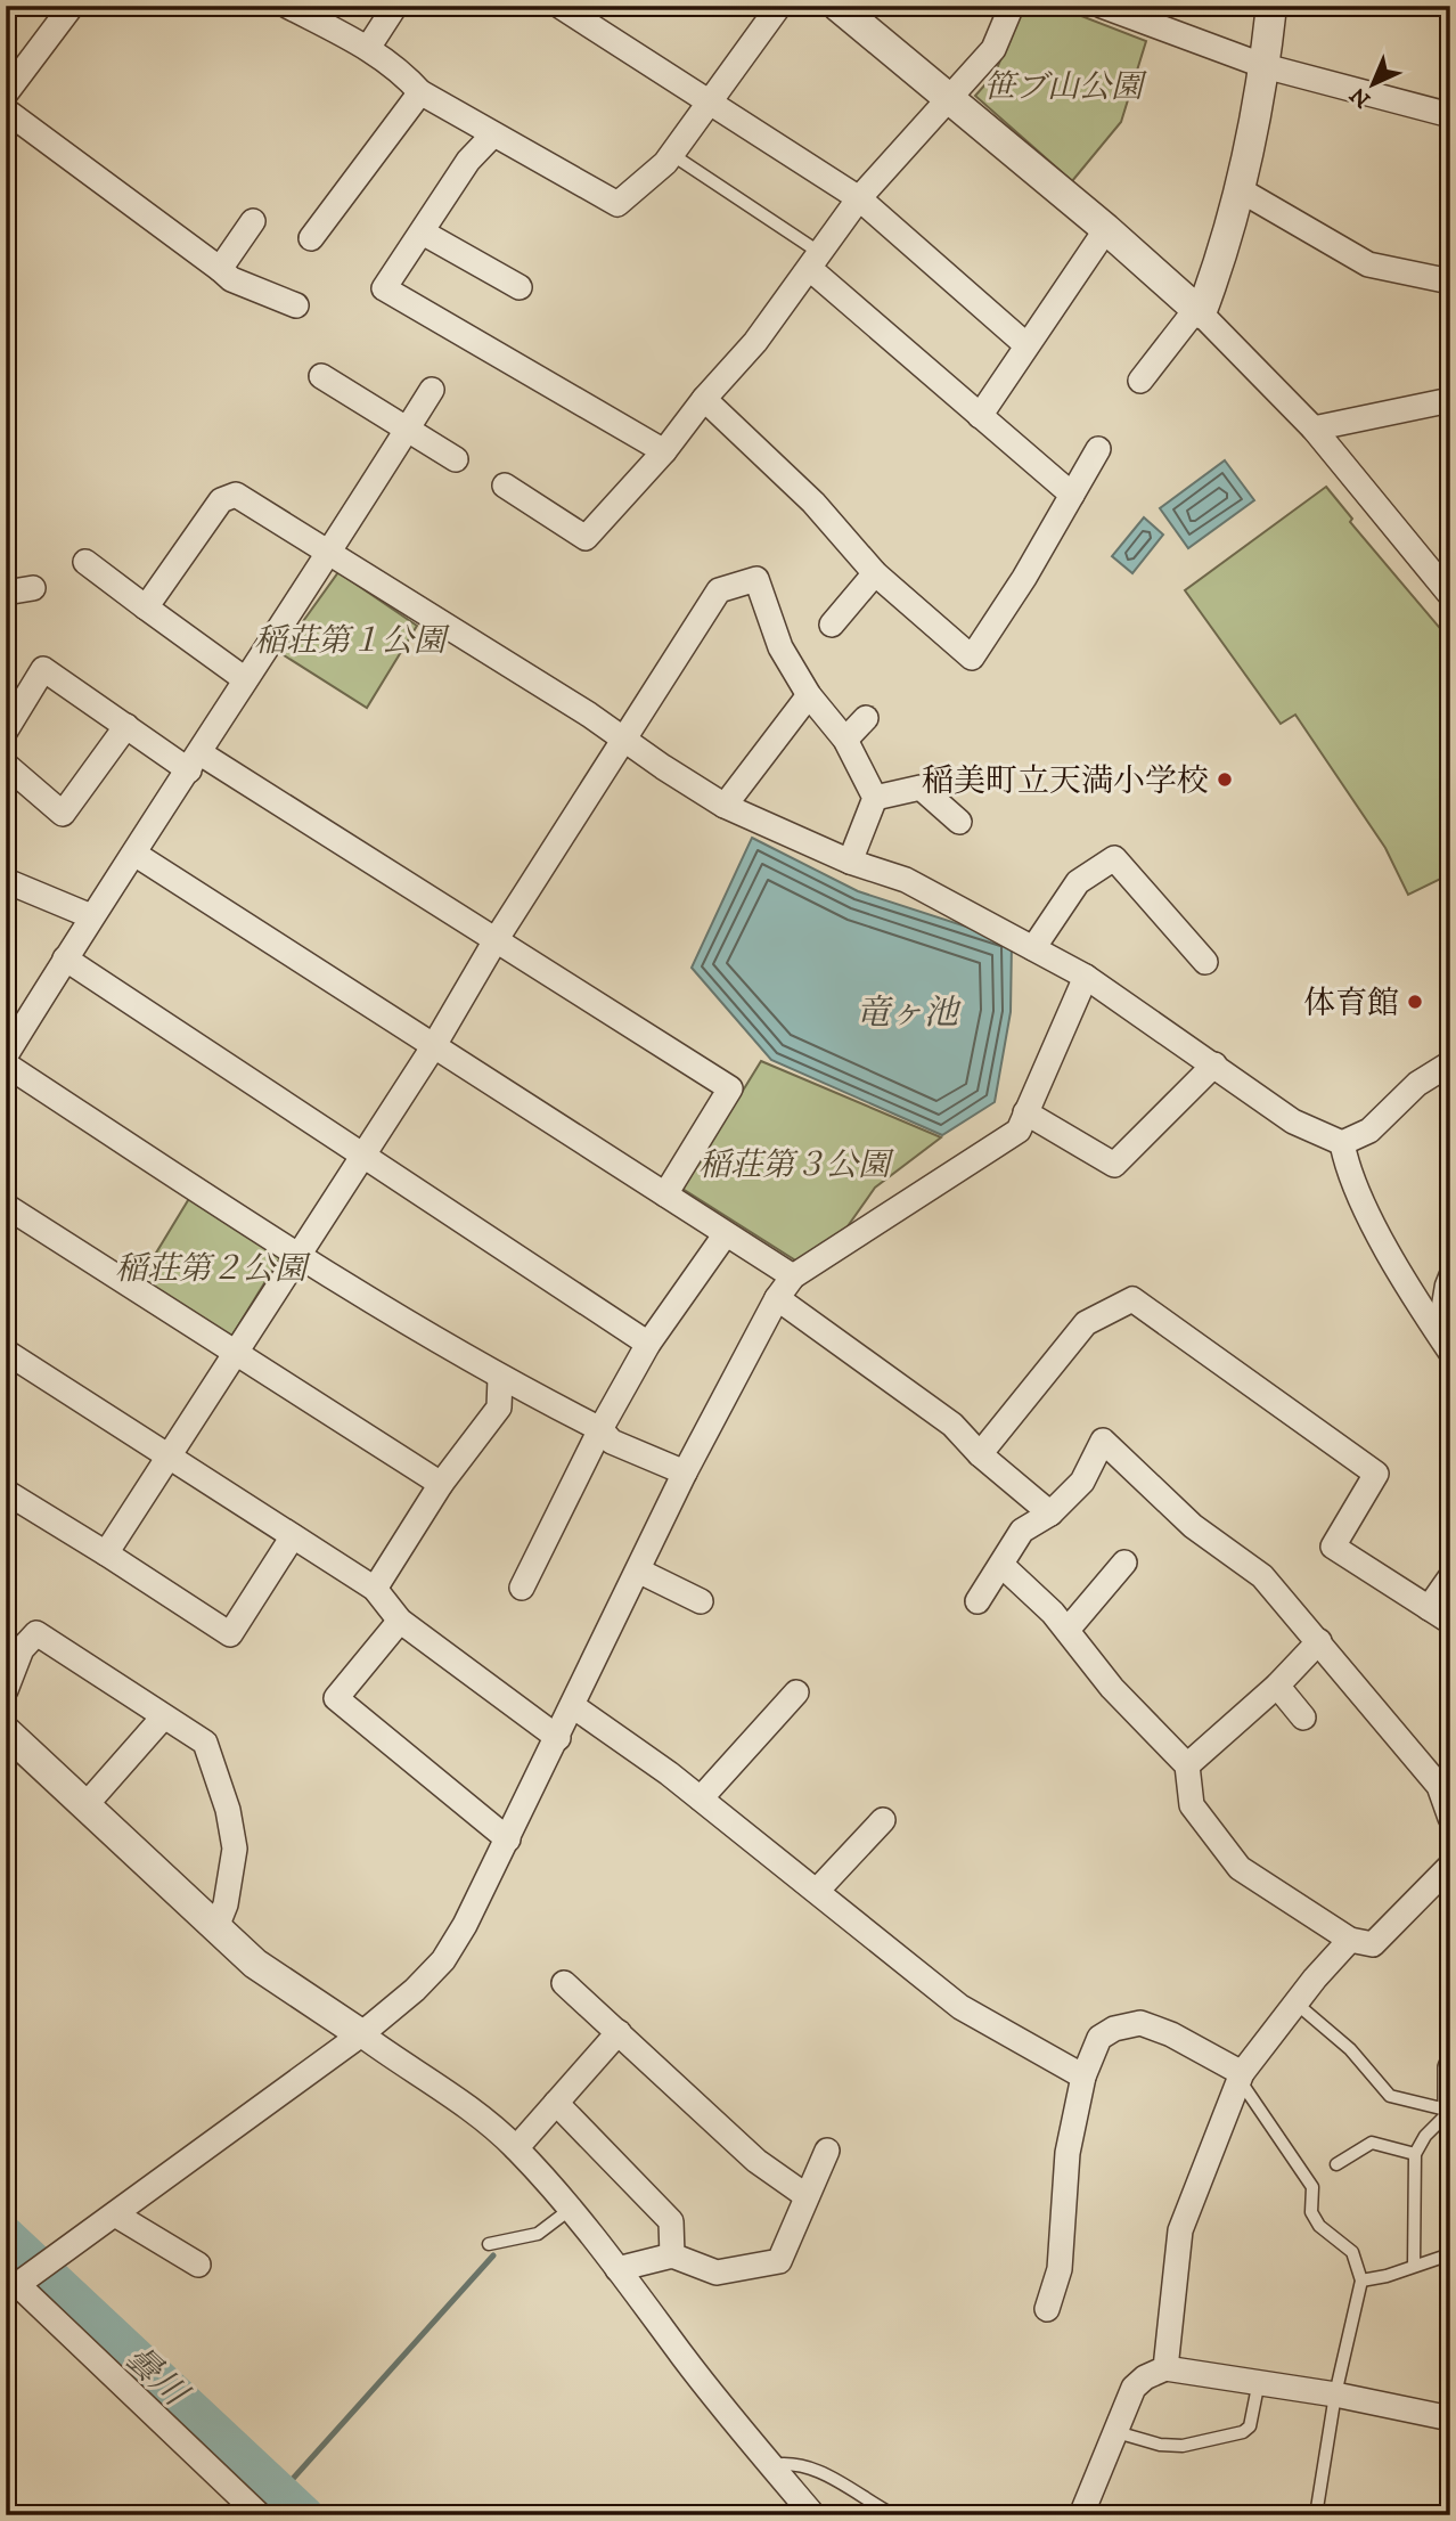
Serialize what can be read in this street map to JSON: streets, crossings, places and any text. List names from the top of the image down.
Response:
{
  "water": ["竜ヶ池", "曇川"],
  "parks": [
    "笹ブ山公園",
    "稲荘第１公園",
    "稲荘第３公園",
    "稲荘第２公園"
  ],
  "places": ["稲美町立天満小学校", "体育館"],
  "north": "bottom left"
}
